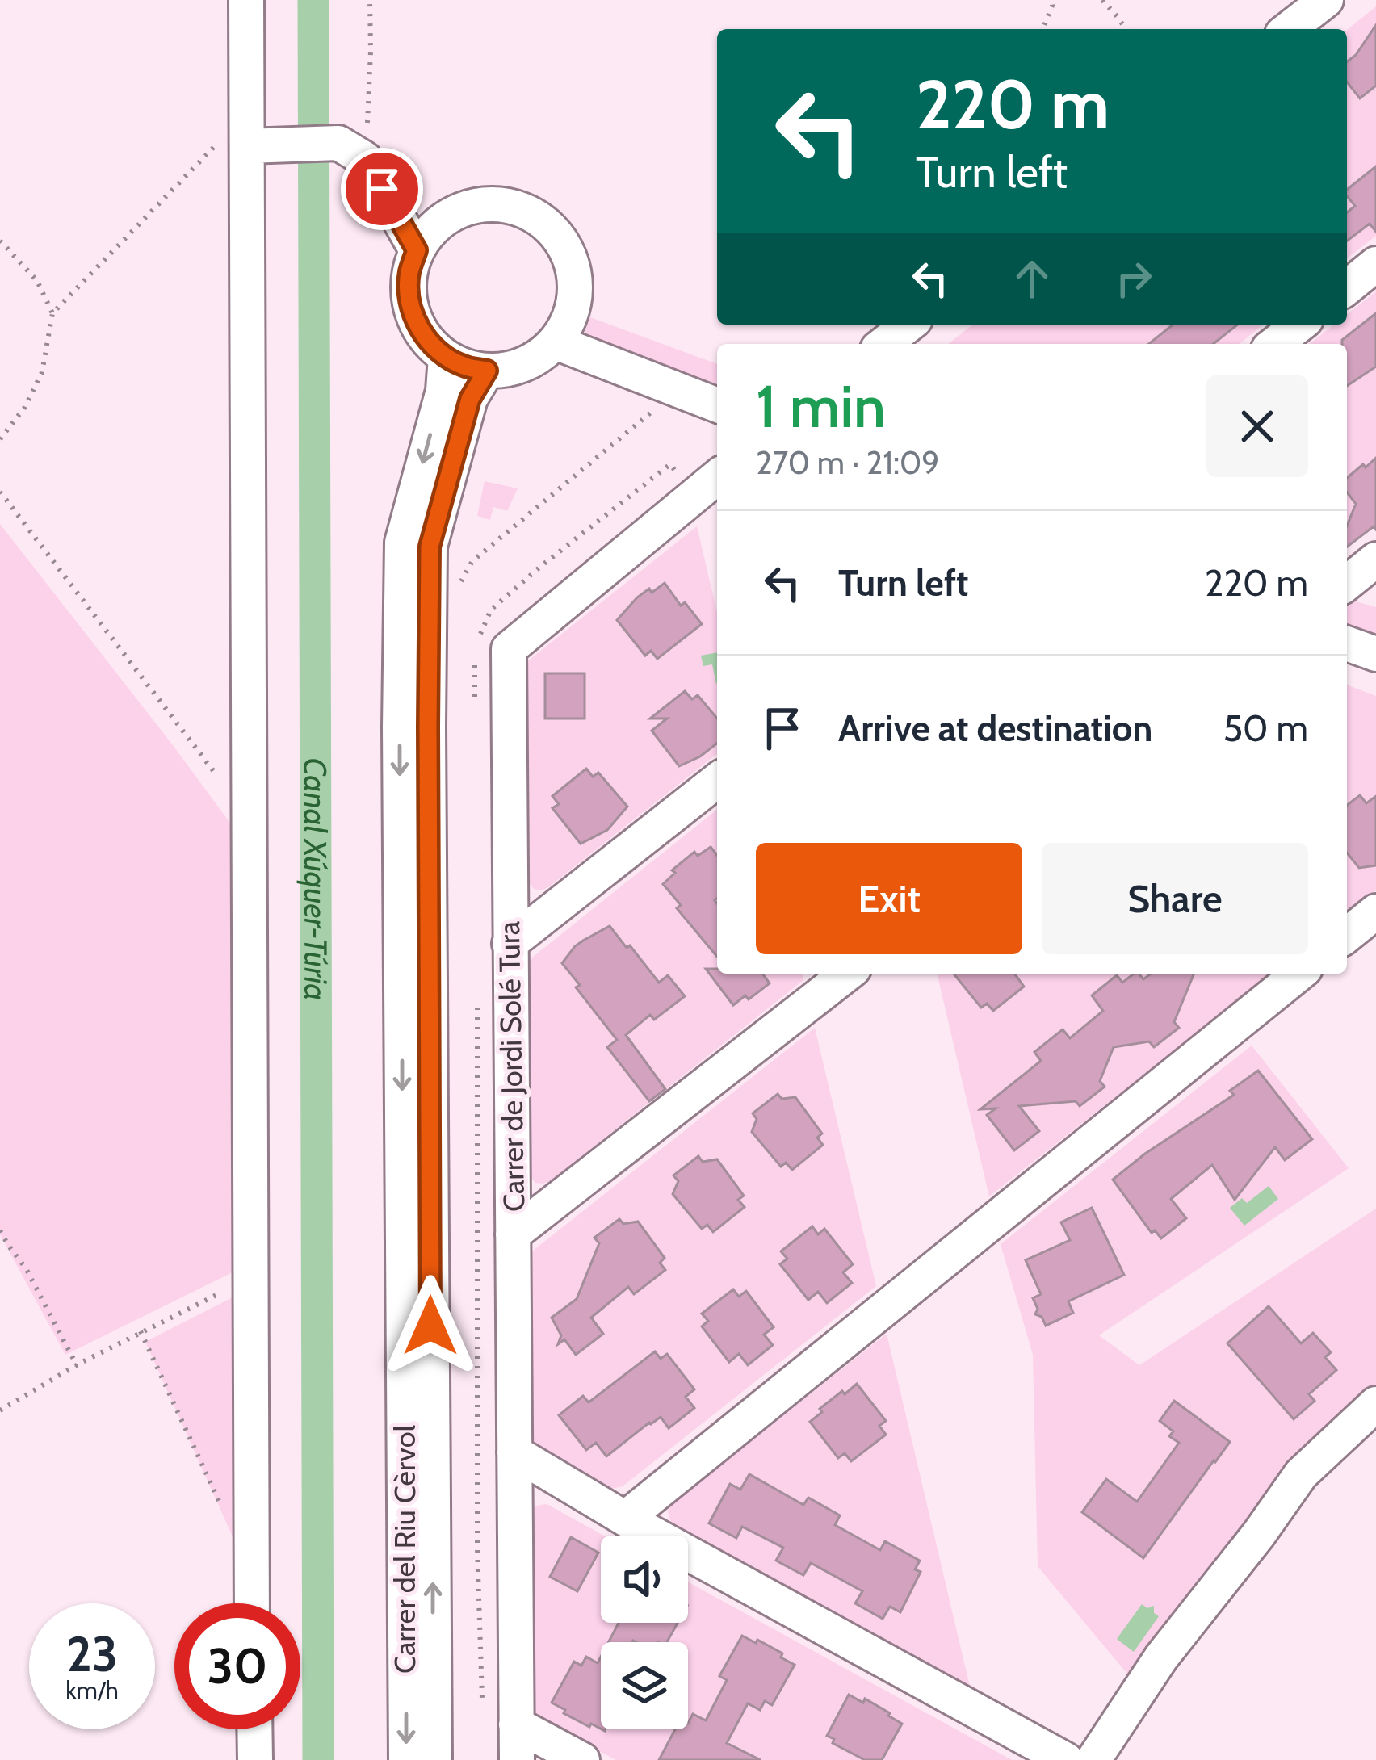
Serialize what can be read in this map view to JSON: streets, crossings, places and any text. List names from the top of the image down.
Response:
{
  "streets": {
    "street": ["Carrer de Jordi Solé Tura", "Carrer del Riu Cèrvol"]
  },
  "water": ["Canal Xúquer-Túria"],
  "page": {
    "turn": ["220 m", "Turn left"],
    "heading": ["1 min", "270 m · 21:09"],
    "list": [
      {
        "name": "Turn left",
        "value": "220 m"
      },
      {
        "name": "Arrive at destination",
        "value": "50 m"
      }
    ],
    "buttons": ["Exit", "Share"],
    "speed": "23 km/h",
    "limit": "30"
  }
}
